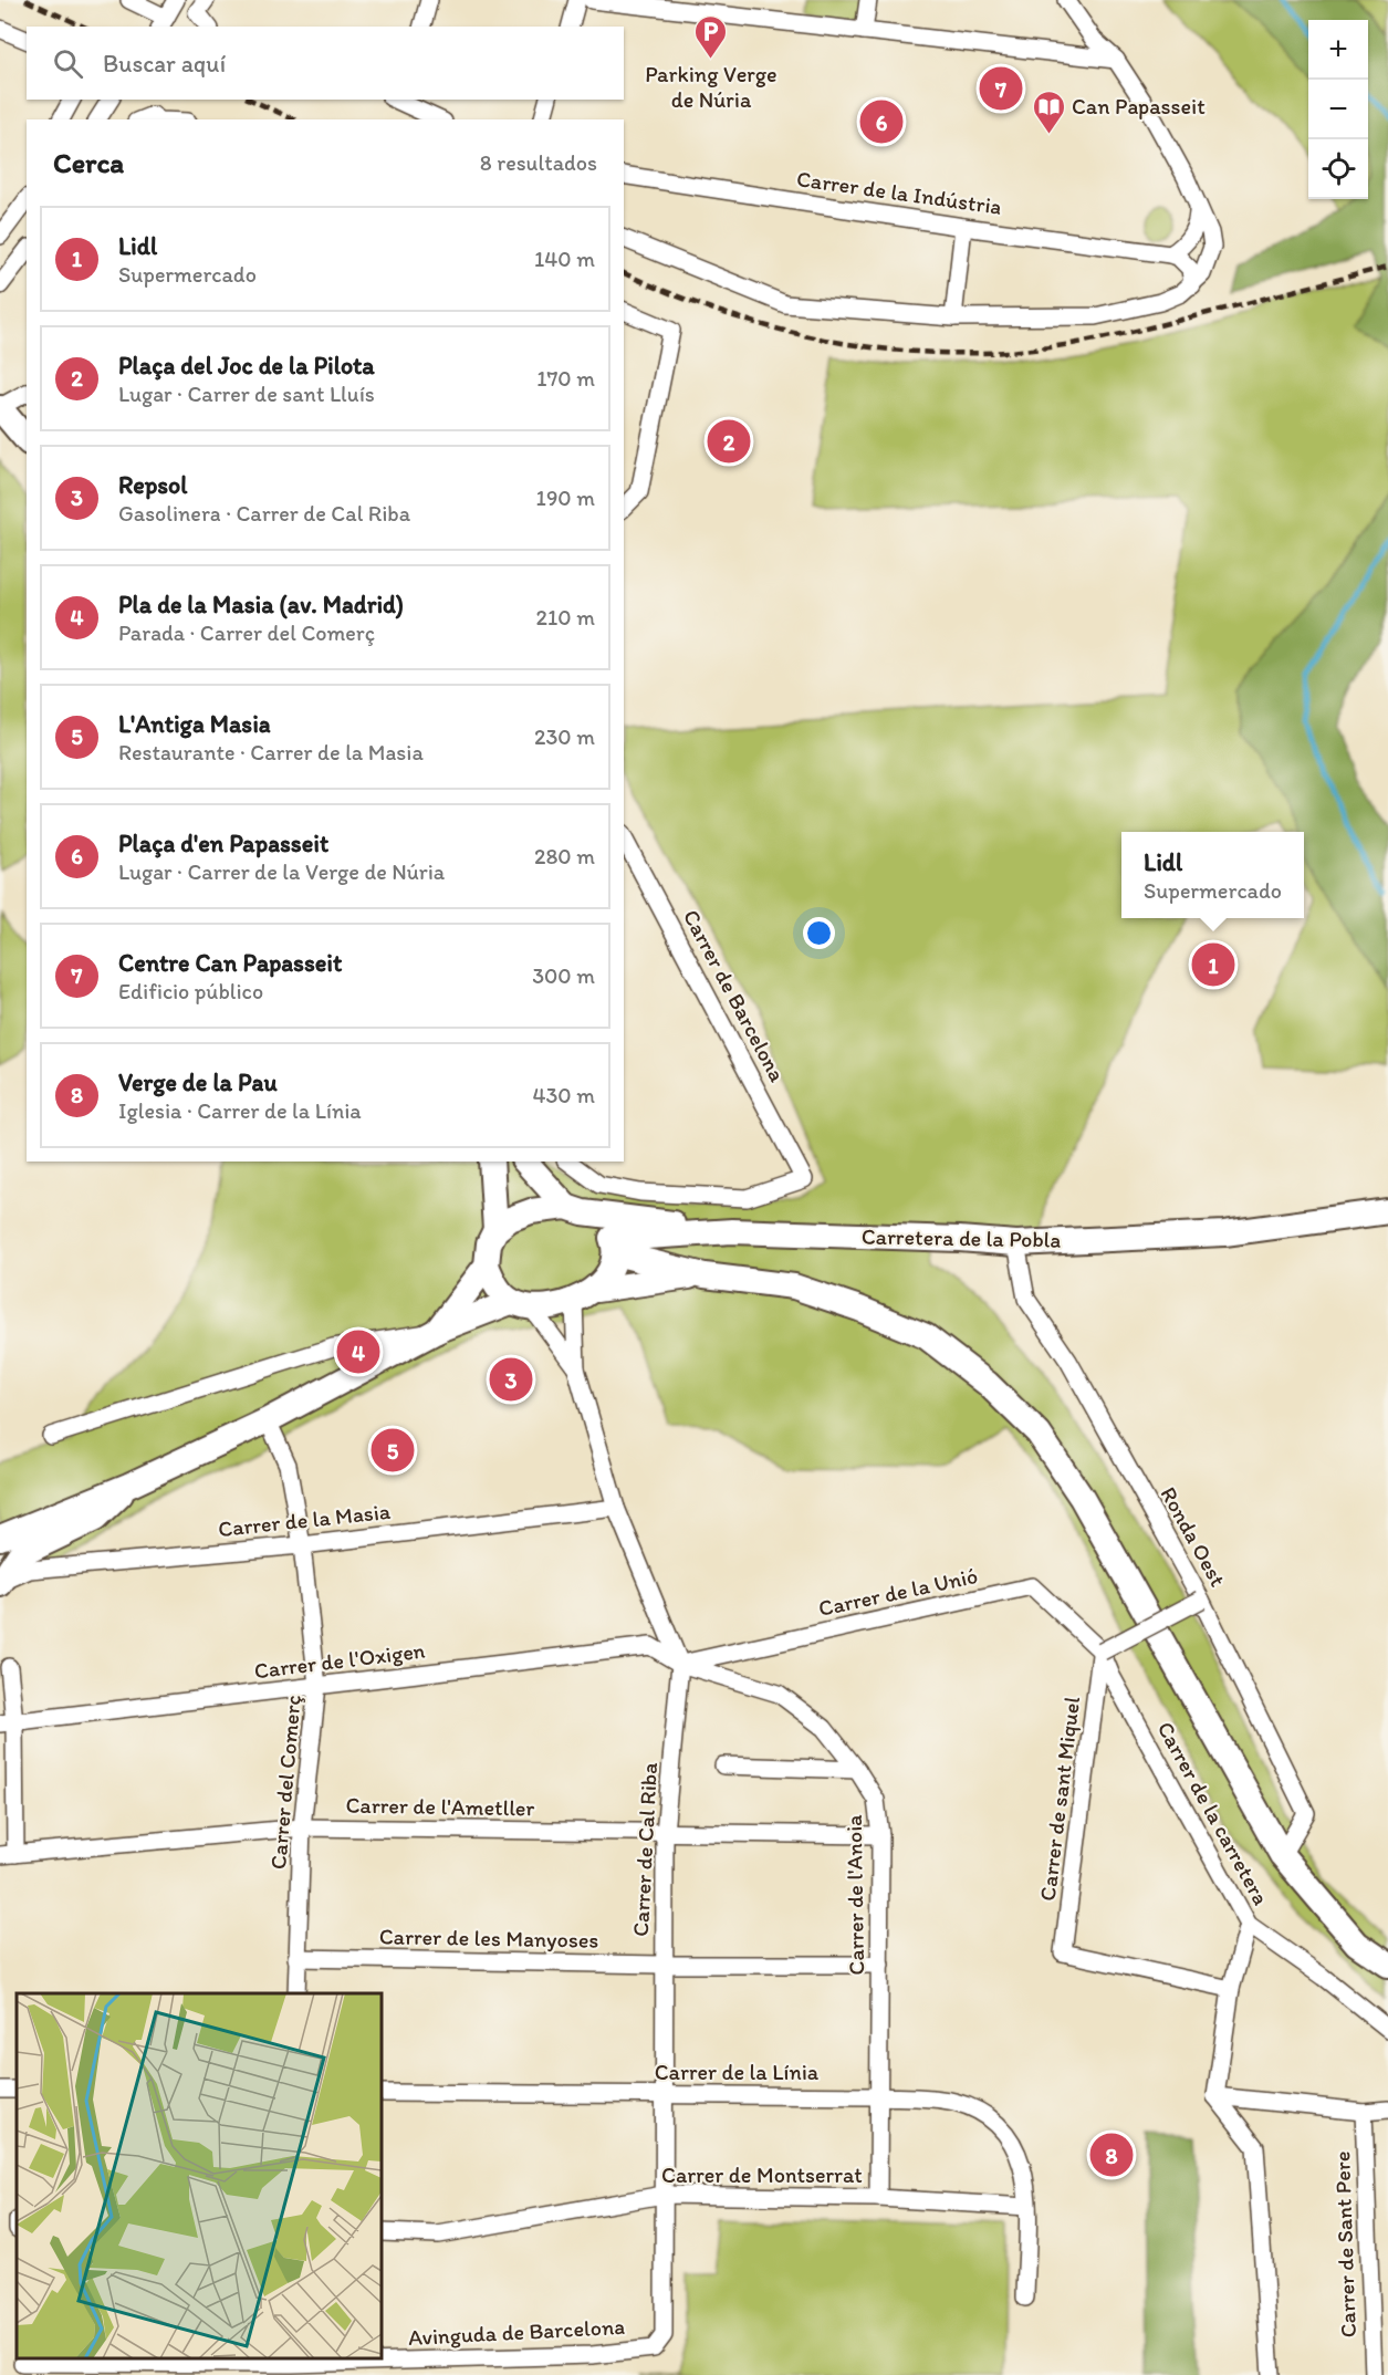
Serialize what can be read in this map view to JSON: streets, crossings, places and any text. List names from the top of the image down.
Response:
{
  "streets": {
    "street": [
      "Carrer de la Indústria",
      "Carrer de Barcelona",
      "Carretera de la Pobla",
      "Carrer de la Masia",
      "Ronda Oest",
      "Carrer de la Unió",
      "Carrer de l'Oxigen",
      "Carrer del Comerç",
      "Carrer de sant Miquel",
      "Carrer de l'Ametller",
      "Carrer de la carretera",
      "Carrer de Cal Riba",
      "Carrer de l'Anoia",
      "Carrer de les Manyoses",
      "Carrer de la Línia",
      "Carrer de Montserrat",
      "Carrer de Sant Pere",
      "Avinguda de Barcelona"
    ]
  },
  "crossings": [
    ["Carretera de la Pobla", "Ronda Oest"],
    ["Carretera de la Pobla", "Carrer de Cal Riba"],
    ["Carrer de la Masia", "Carrer del Comerç"],
    ["Carrer de la Masia", "Carrer de Cal Riba"],
    ["Carrer de la Unió", "Carrer de l'Oxigen"],
    ["Carrer de la Unió", "Carrer de sant Miquel"],
    ["Carrer de la Unió", "Carrer de la carretera"],
    ["Carrer de la Unió", "Carrer de Cal Riba"],
    ["Carrer de la Unió", "Carrer de l'Anoia"],
    ["Carrer de l'Oxigen", "Carrer del Comerç"],
    ["Carrer de l'Oxigen", "Carrer de Cal Riba"],
    ["Carrer de l'Oxigen", "Carrer de l'Anoia"],
    ["Carrer del Comerç", "Carrer de l'Ametller"],
    ["Carrer del Comerç", "Carrer de les Manyoses"],
    ["Carrer de l'Ametller", "Carrer de Cal Riba"],
    ["Carrer de l'Ametller", "Carrer de l'Anoia"],
    ["Carrer de Cal Riba", "Carrer de l'Anoia"],
    ["Carrer de Cal Riba", "Carrer de les Manyoses"],
    ["Carrer de Cal Riba", "Carrer de la Línia"],
    ["Carrer de Cal Riba", "Carrer de Montserrat"],
    ["Carrer de Cal Riba", "Avinguda de Barcelona"],
    ["Carrer de l'Anoia", "Carrer de les Manyoses"],
    ["Carrer de l'Anoia", "Carrer de la Línia"],
    ["Carrer de l'Anoia", "Carrer de Montserrat"],
    ["Carrer de la Línia", "Carrer de Montserrat"]
  ],
  "places": {
    "parking": ["Parking Verge de Núria"],
    "library": ["Can Papasseit"]
  },
  "page": {
    "map_buttons": ["+", "−"],
    "search": "Buscar aquí",
    "pins": [
      "7",
      "6",
      "2",
      "1",
      "4",
      "3",
      "5",
      "8"
    ],
    "heading": ["Cerca", "8 resultados"],
    "list": [
      {
        "mark": "1",
        "name": "Lidl",
        "note": "Supermercado",
        "value": "140 m"
      },
      {
        "mark": "2",
        "name": "Plaça del Joc de la Pilota",
        "note": "Lugar · Carrer de sant Lluís",
        "value": "170 m"
      },
      {
        "mark": "3",
        "name": "Repsol",
        "note": "Gasolinera · Carrer de Cal Riba",
        "value": "190 m"
      },
      {
        "mark": "4",
        "name": "Pla de la Masia (av. Madrid)",
        "note": "Parada · Carrer del Comerç",
        "value": "210 m"
      },
      {
        "mark": "5",
        "name": "L'Antiga Masia",
        "note": "Restaurante · Carrer de la Masia",
        "value": "230 m"
      },
      {
        "mark": "6",
        "name": "Plaça d'en Papasseit",
        "note": "Lugar · Carrer de la Verge de Núria",
        "value": "280 m"
      },
      {
        "mark": "7",
        "name": "Centre Can Papasseit",
        "note": "Edificio público",
        "value": "300 m"
      },
      {
        "mark": "8",
        "name": "Verge de la Pau",
        "note": "Iglesia · Carrer de la Línia",
        "value": "430 m"
      }
    ],
    "popup": ["Lidl", "Supermercado"]
  }
}
